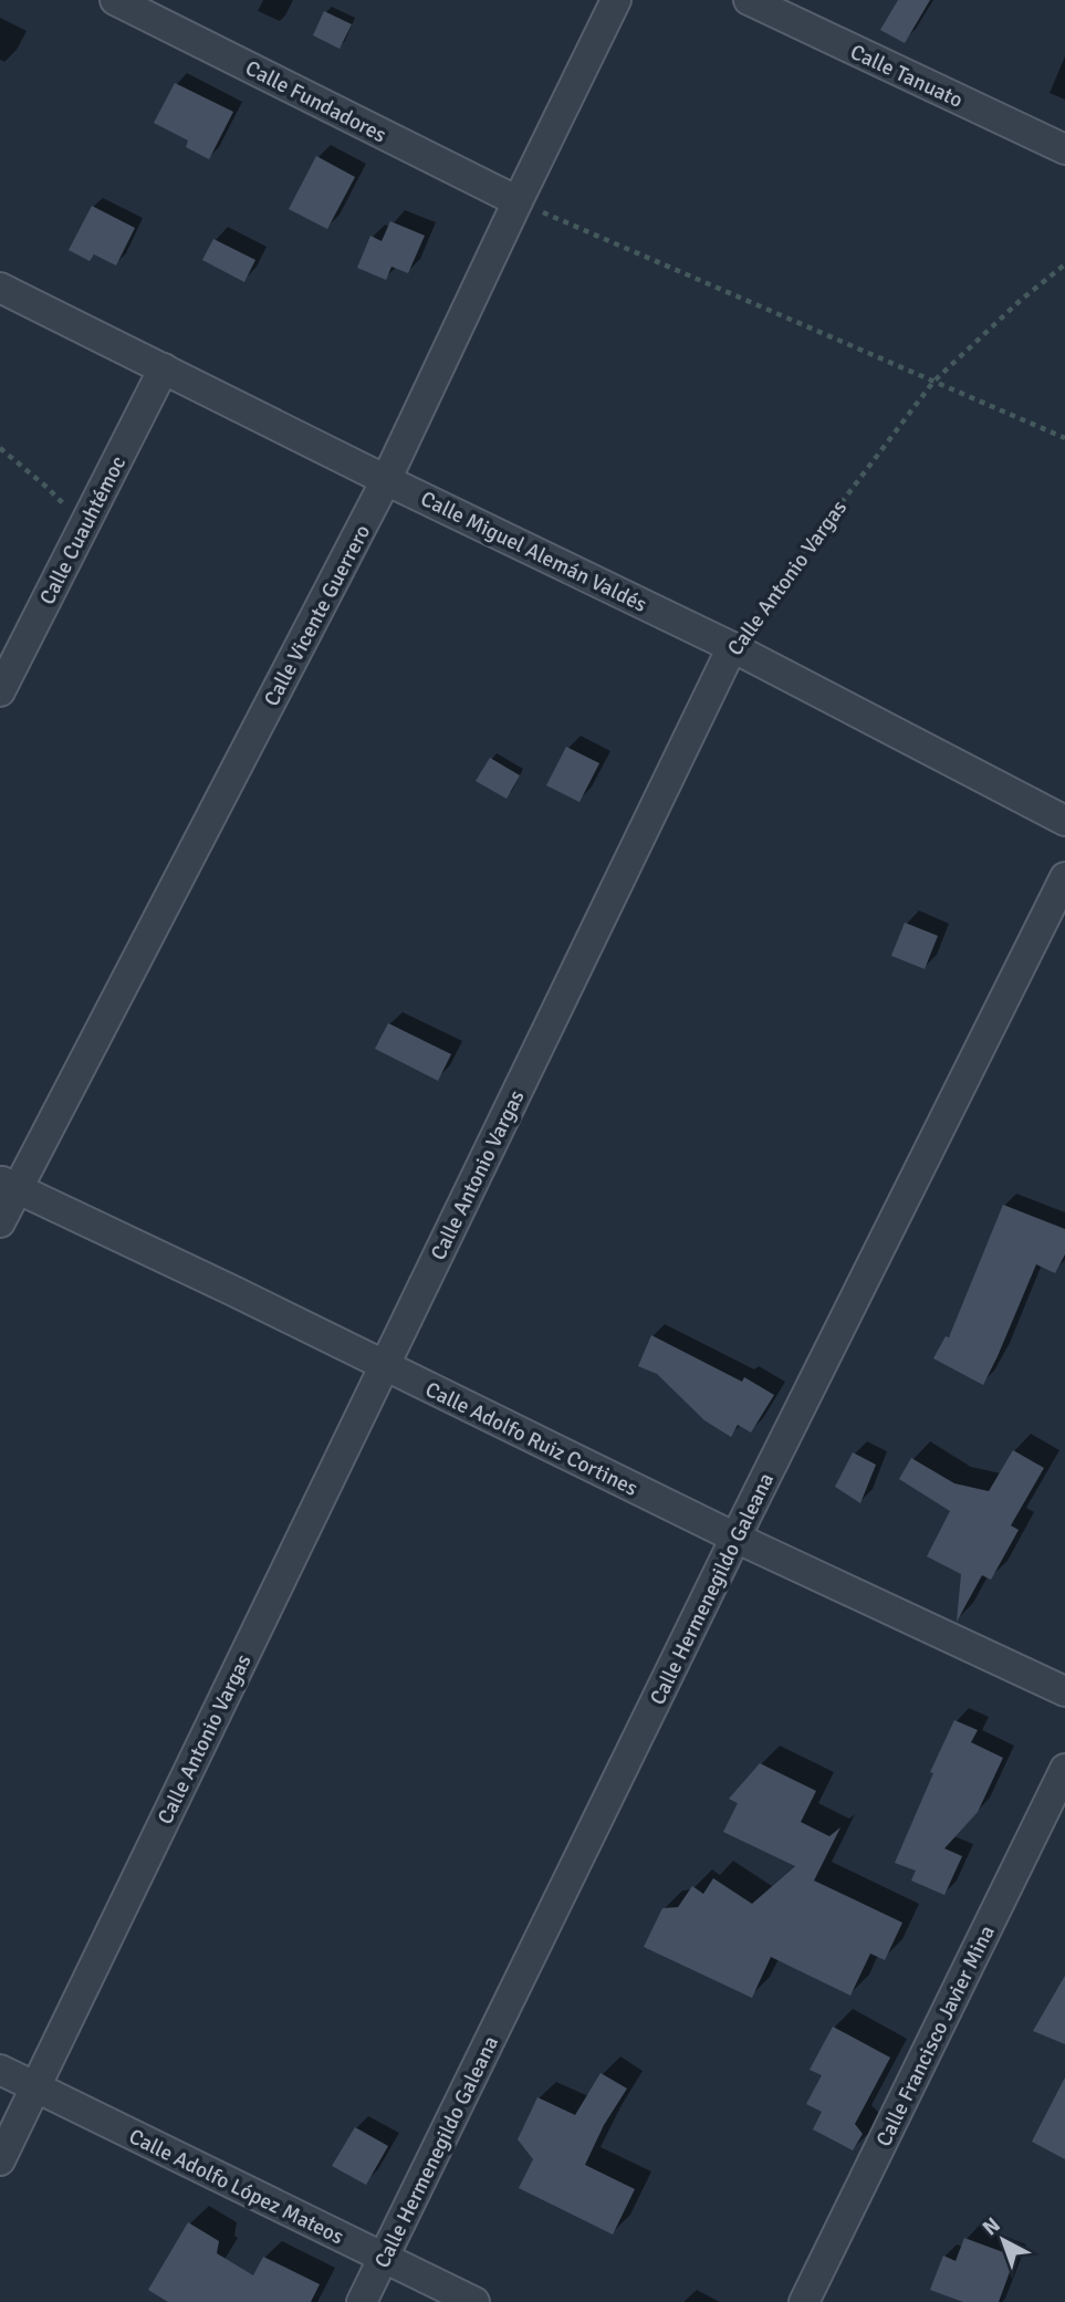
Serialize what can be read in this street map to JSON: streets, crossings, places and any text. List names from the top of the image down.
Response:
{
  "streets": {
    "street": [
      "Calle Tanuato",
      "Calle Fundadores",
      "Calle Cuauhtémoc",
      "Calle Miguel Alemán Valdés",
      "Calle Antonio Vargas",
      "Calle Vicente Guerrero",
      "Calle Adolfo Ruiz Cortines",
      "Calle Hermenegildo Galeana",
      "Calle Francisco Javier Mina",
      "Calle Adolfo López Mateos"
    ]
  },
  "crossings": [
    ["Calle Fundadores", "Calle Vicente Guerrero"],
    ["Calle Cuauhtémoc", "Calle Miguel Alemán Valdés"],
    ["Calle Miguel Alemán Valdés", "Calle Antonio Vargas"],
    ["Calle Miguel Alemán Valdés", "Calle Vicente Guerrero"],
    ["Calle Antonio Vargas", "Calle Adolfo Ruiz Cortines"],
    ["Calle Antonio Vargas", "Calle Adolfo López Mateos"],
    ["Calle Vicente Guerrero", "Calle Adolfo Ruiz Cortines"],
    ["Calle Adolfo Ruiz Cortines", "Calle Hermenegildo Galeana"],
    ["Calle Hermenegildo Galeana", "Calle Adolfo López Mateos"]
  ],
  "north": "top left"
}
